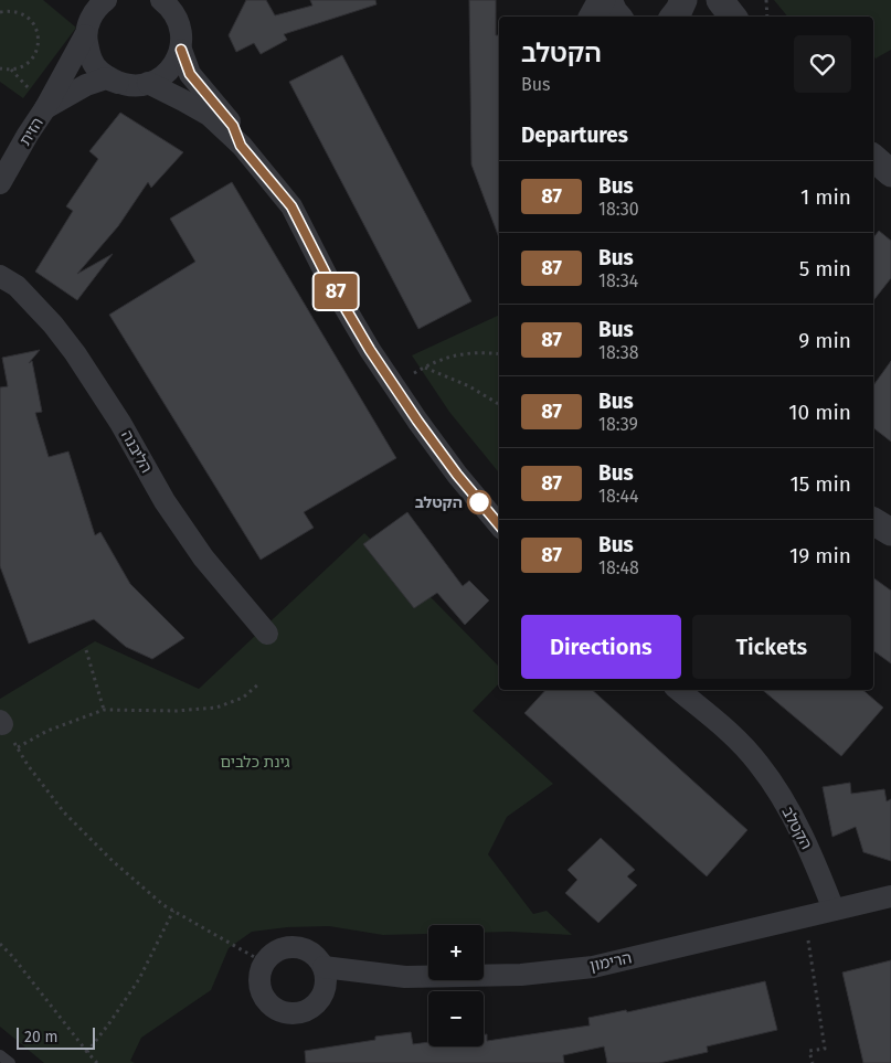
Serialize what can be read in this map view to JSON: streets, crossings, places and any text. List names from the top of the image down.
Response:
{
  "streets": {
    "street": [
      "הזית",
      "הליבנה",
      "הקטלב",
      "הרימון"
    ]
  },
  "crossings": [
    ["הקטלב", "הרימון"]
  ],
  "parks": ["גינת כלבים"],
  "places": ["הקטלב"],
  "lines": ["bus line 87"],
  "scale_bar": "20 m",
  "page": {
    "on_map": "87",
    "heading": [
      ["הקטלב", "Bus"],
      "Departures"
    ],
    "list": [
      {
        "mark": "87",
        "name": "Bus",
        "note": "18:30",
        "value": "1 min"
      },
      {
        "mark": "87",
        "name": "Bus",
        "note": "18:34",
        "value": "5 min"
      },
      {
        "mark": "87",
        "name": "Bus",
        "note": "18:38",
        "value": "9 min"
      },
      {
        "mark": "87",
        "name": "Bus",
        "note": "18:39",
        "value": "10 min"
      },
      {
        "mark": "87",
        "name": "Bus",
        "note": "18:44",
        "value": "15 min"
      },
      {
        "mark": "87",
        "name": "Bus",
        "note": "18:48",
        "value": "19 min"
      }
    ],
    "buttons": ["Directions", "Tickets"],
    "map_buttons": ["+", "−"],
    "scale": "20 m"
  }
}
